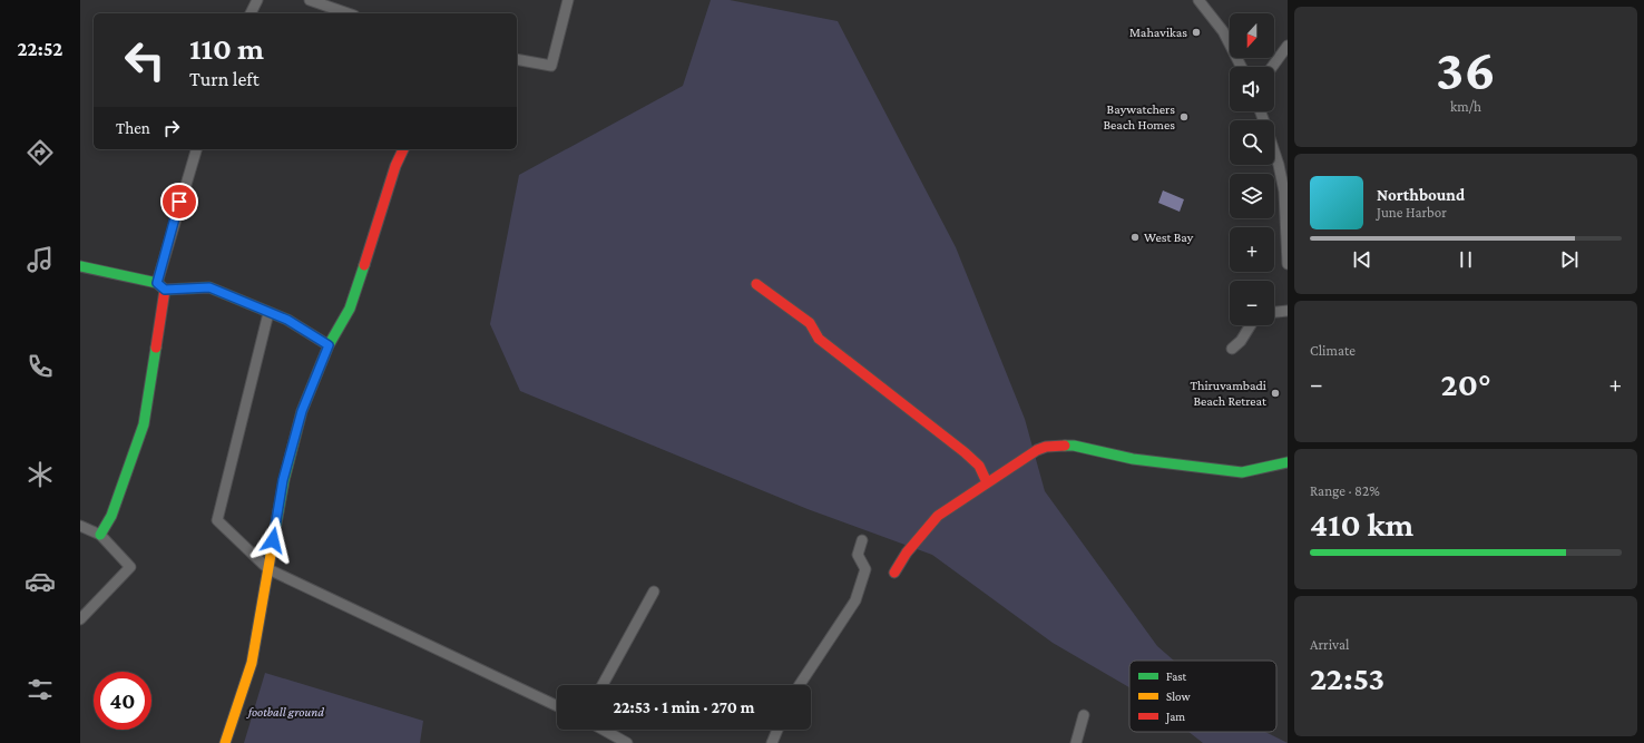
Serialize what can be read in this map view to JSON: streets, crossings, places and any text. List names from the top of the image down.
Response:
{
  "parks": ["football ground"],
  "places": [
    "Mahavikas",
    "Baywatchers Beach Homes",
    "West Bay",
    "Thiruvambadi Beach Retreat"
  ],
  "legend": ["Fast", "Slow", "Jam"],
  "north": "bottom",
  "page": {
    "tabs": "22:52",
    "tile": [
      ["36", "km/h"],
      "Climate",
      ["Range · 82%", "410 km"],
      ["Arrival", "22:53"]
    ],
    "map_buttons": ["+", "−"],
    "turn": ["110 m", "Turn left"],
    "then": "Then",
    "song": ["Northbound", "June Harbor"],
    "heat": ["−", "20°", "+"],
    "limit": "40",
    "trip": "22:53 · 1 min · 270 m"
  }
}
